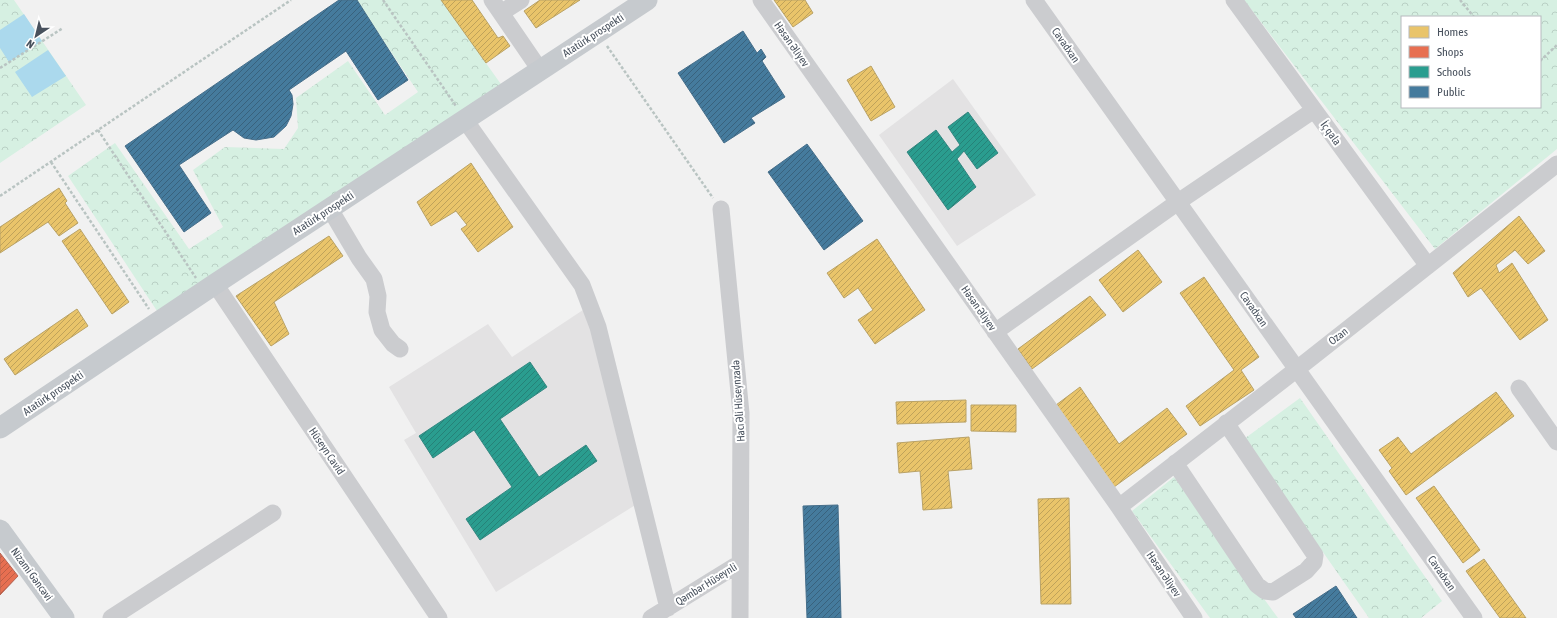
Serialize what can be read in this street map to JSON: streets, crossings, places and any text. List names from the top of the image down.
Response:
{
  "streets": {
    "main road": ["Atatürk prospekti", "Nizami Gəncəvi"],
    "street": [
      "Həsən Əliyev",
      "Cavadxan",
      "İç qala",
      "Ozan",
      "Hacı Əli Hüseynzadə",
      "Hüseyn Cavid",
      "Qəmbər Hüseynli"
    ]
  },
  "crossings": [
    ["Atatürk prospekti", "Hüseyn Cavid"],
    ["Həsən Əliyev", "Ozan"],
    ["Cavadxan", "Ozan"],
    ["İç qala", "Ozan"],
    ["Hacı Əli Hüseynzadə", "Qəmbər Hüseynli"]
  ],
  "legend": [
    "Homes",
    "Shops",
    "Schools",
    "Public"
  ],
  "north": "bottom left"
}
